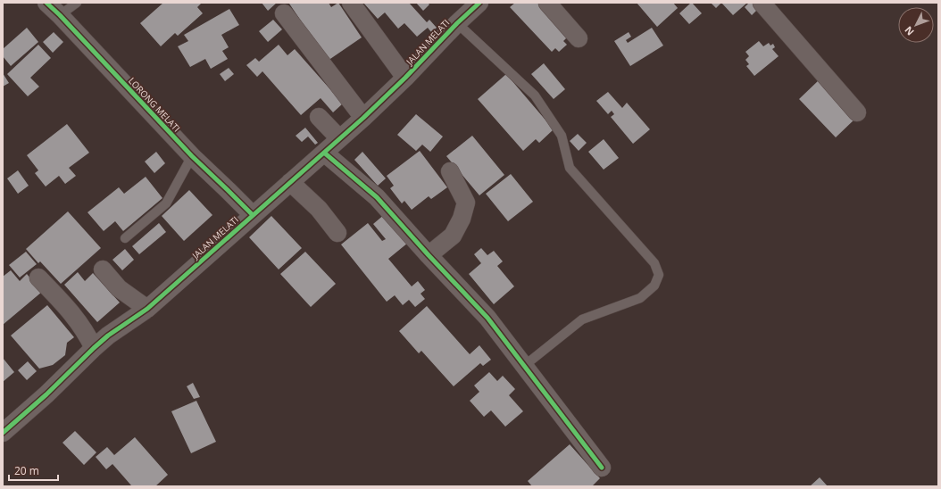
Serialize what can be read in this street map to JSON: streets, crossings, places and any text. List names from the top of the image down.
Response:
{
  "streets": {
    "street": ["JALAN MELATI", "LORONG MELATI"]
  },
  "crossings": [
    ["JALAN MELATI", "LORONG MELATI"]
  ],
  "scale_bar": "20 m",
  "north": "bottom left"
}
